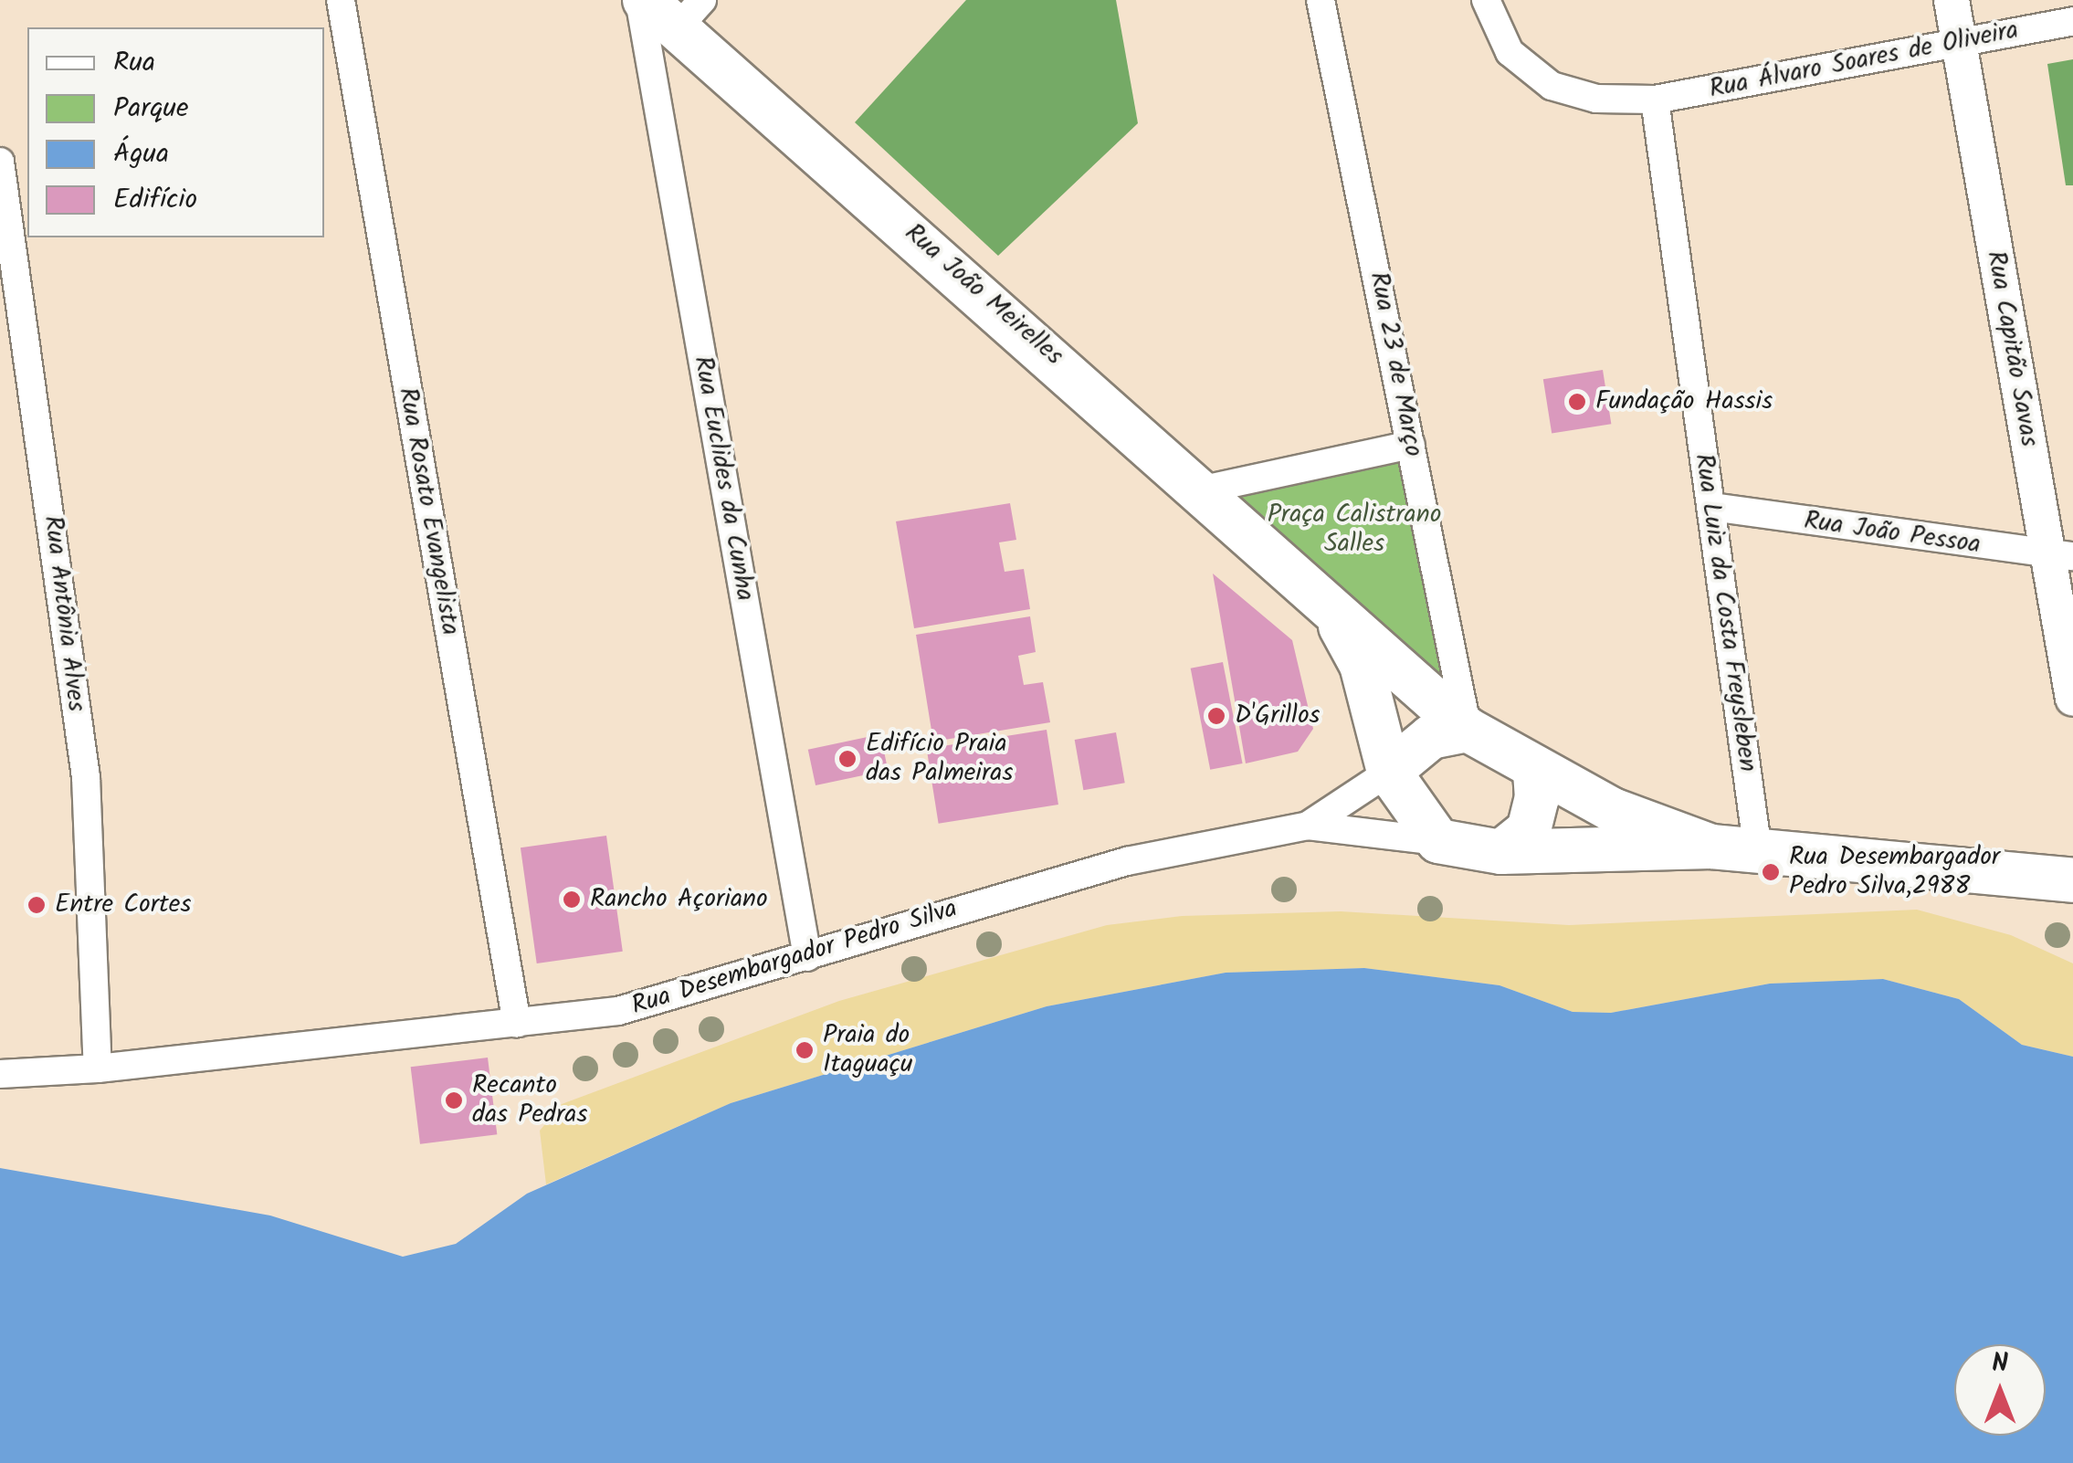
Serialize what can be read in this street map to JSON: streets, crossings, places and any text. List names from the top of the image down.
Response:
{
  "streets": {
    "main road": ["Rua João Meirelles", "Rua Desembargador Pedro Silva"],
    "street": [
      "Rua Álvaro Soares de Oliveira",
      "Rua Capitão Savas",
      "Rua 23 de Março",
      "Rua Euclides da Cunha",
      "Rua Rosato Evangelista",
      "Rua João Pessoa",
      "Rua Luiz da Costa Freysleben",
      "Rua Antônia Alves"
    ]
  },
  "crossings": [
    ["Rua Álvaro Soares de Oliveira", "Rua Capitão Savas"],
    ["Rua Álvaro Soares de Oliveira", "Rua Luiz da Costa Freysleben"],
    ["Rua João Meirelles", "Rua 23 de Março"],
    ["Rua João Meirelles", "Rua Euclides da Cunha"],
    ["Rua João Meirelles", "Rua Desembargador Pedro Silva"],
    ["Rua Capitão Savas", "Rua João Pessoa"],
    ["Rua 23 de Março", "Rua Desembargador Pedro Silva"],
    ["Rua Euclides da Cunha", "Rua Desembargador Pedro Silva"],
    ["Rua Rosato Evangelista", "Rua Desembargador Pedro Silva"],
    ["Rua João Pessoa", "Rua Luiz da Costa Freysleben"],
    ["Rua Luiz da Costa Freysleben", "Rua Desembargador Pedro Silva"],
    ["Rua Antônia Alves", "Rua Desembargador Pedro Silva"]
  ],
  "parks": ["Praça Calistrano Salles"],
  "places": [
    "Fundação Hassis",
    "D'Grillos",
    "Edifício Praia das Palmeiras",
    "Rua Desembargador Pedro Silva,2988",
    "Rancho Açoriano",
    "Entre Cortes",
    "Praia do Itaguaçu",
    "Recanto das Pedras"
  ],
  "legend": [
    "Rua",
    "Parque",
    "Água",
    "Edifício"
  ],
  "north": "top"
}
